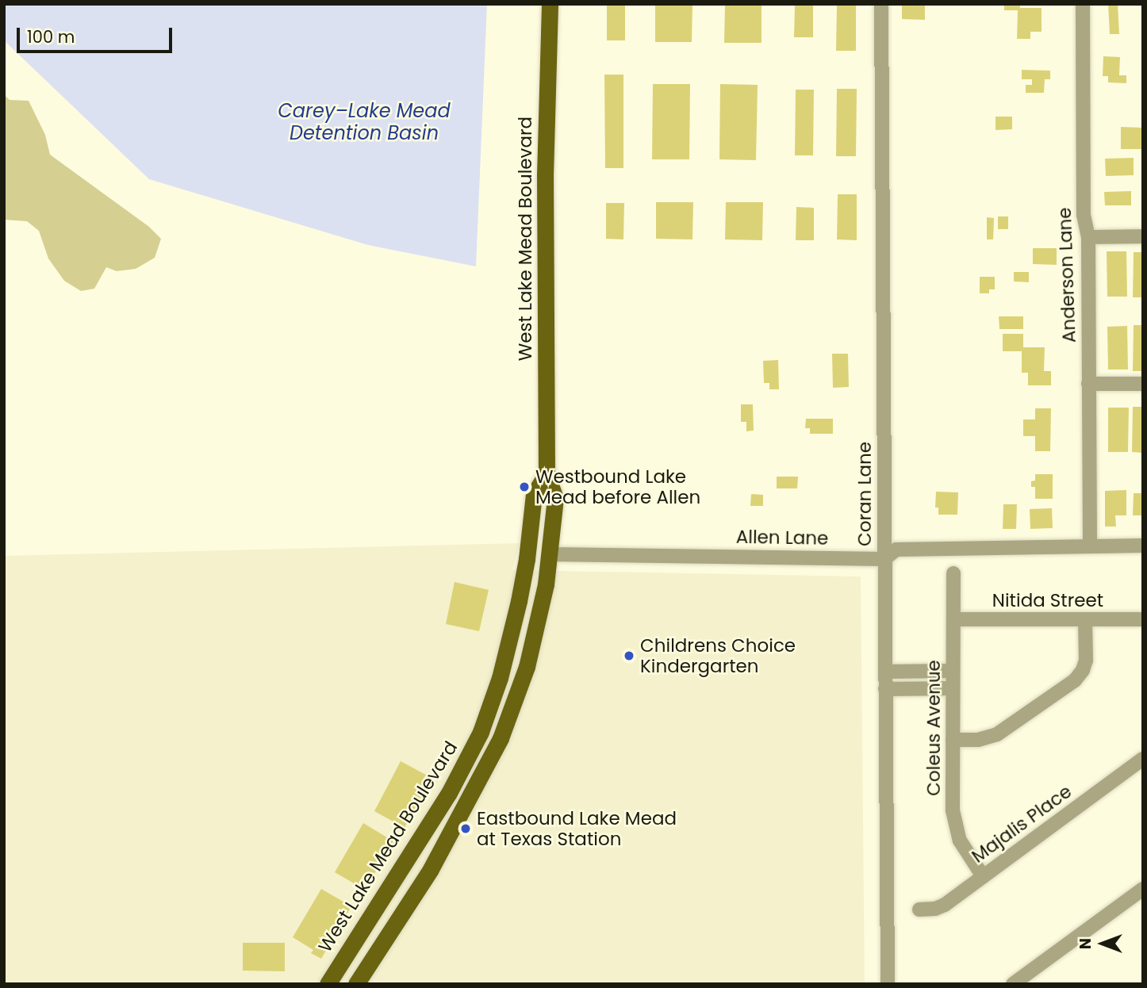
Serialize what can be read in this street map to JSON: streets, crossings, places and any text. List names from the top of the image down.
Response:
{
  "streets": {
    "main road": ["West Lake Mead Boulevard"],
    "street": [
      "Anderson Lane",
      "Coran Lane",
      "Allen Lane",
      "Nitida Street",
      "Coleus Avenue",
      "Majalis Place"
    ]
  },
  "crossings": [
    ["West Lake Mead Boulevard", "Allen Lane"],
    ["Anderson Lane", "Allen Lane"],
    ["Coran Lane", "Allen Lane"],
    ["Nitida Street", "Coleus Avenue"],
    ["Coleus Avenue", "Majalis Place"]
  ],
  "water": ["Carey–Lake Mead Detention Basin"],
  "places": ["Westbound Lake Mead before Allen", "Childrens Choice Kindergarten", "Eastbound Lake Mead at Texas Station"],
  "scale_bar": "100 m",
  "north": "left"
}
